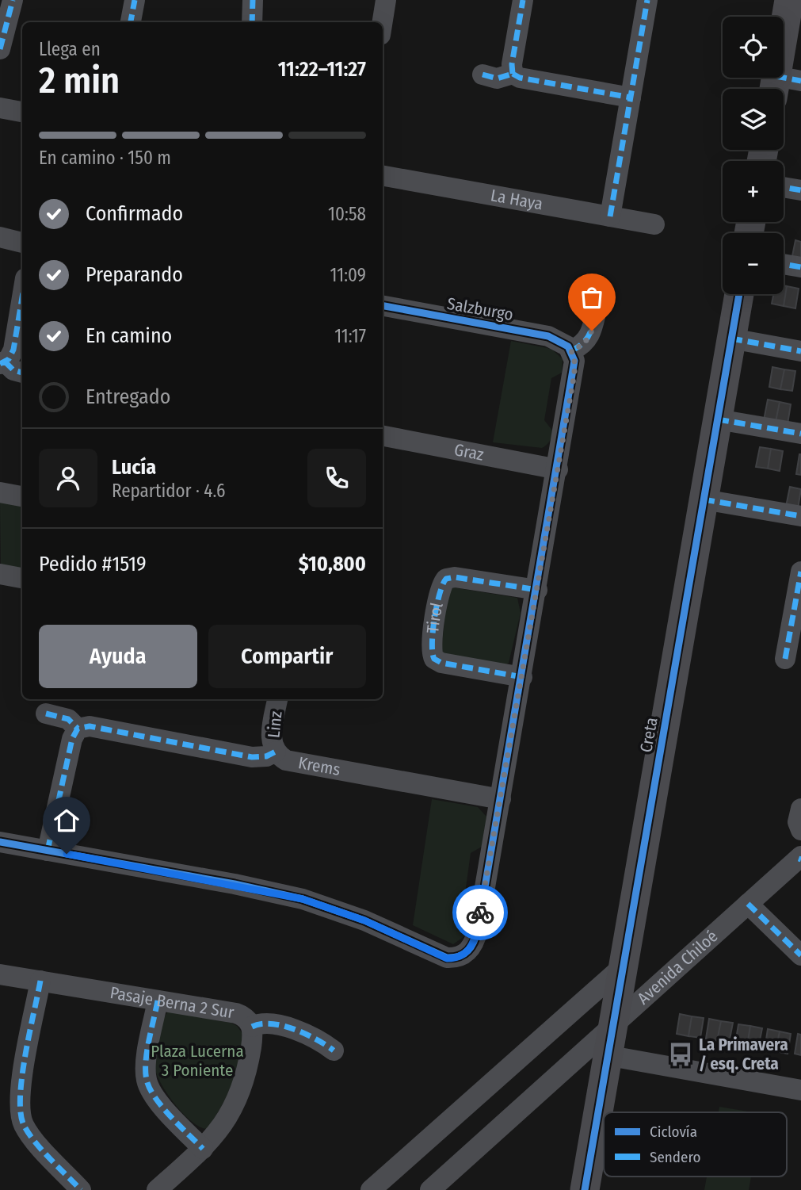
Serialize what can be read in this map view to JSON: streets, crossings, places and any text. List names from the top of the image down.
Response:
{
  "streets": {
    "street": [
      "La Haya",
      "Salzburgo",
      "Graz",
      "Tirol",
      "Linz",
      "Creta",
      "Krems",
      "Avenida Chiloé",
      "Pasaje Berna 2 Sur"
    ]
  },
  "crossings": [
    ["Linz", "Krems"],
    ["Creta", "Avenida Chiloé"]
  ],
  "parks": ["Plaza Lucerna 3 Poniente"],
  "places": {
    "bus stop": ["La Primavera / esq. Creta"]
  },
  "legend": ["Ciclovía", "Sendero"],
  "page": {
    "map_buttons": ["+", "−"],
    "heading": ["2 min", "Llega en", "11:22–11:27"],
    "panel": [
      "Lucía",
      "Repartidor · 4.6",
      "Pedido #1519",
      "$10,800"
    ],
    "bar": "En camino · 150 m",
    "list": [
      ["Confirmado", "10:58"],
      ["Preparando", "11:09"],
      ["En camino", "11:17"],
      "Entregado"
    ],
    "buttons": ["Ayuda", "Compartir"]
  }
}
